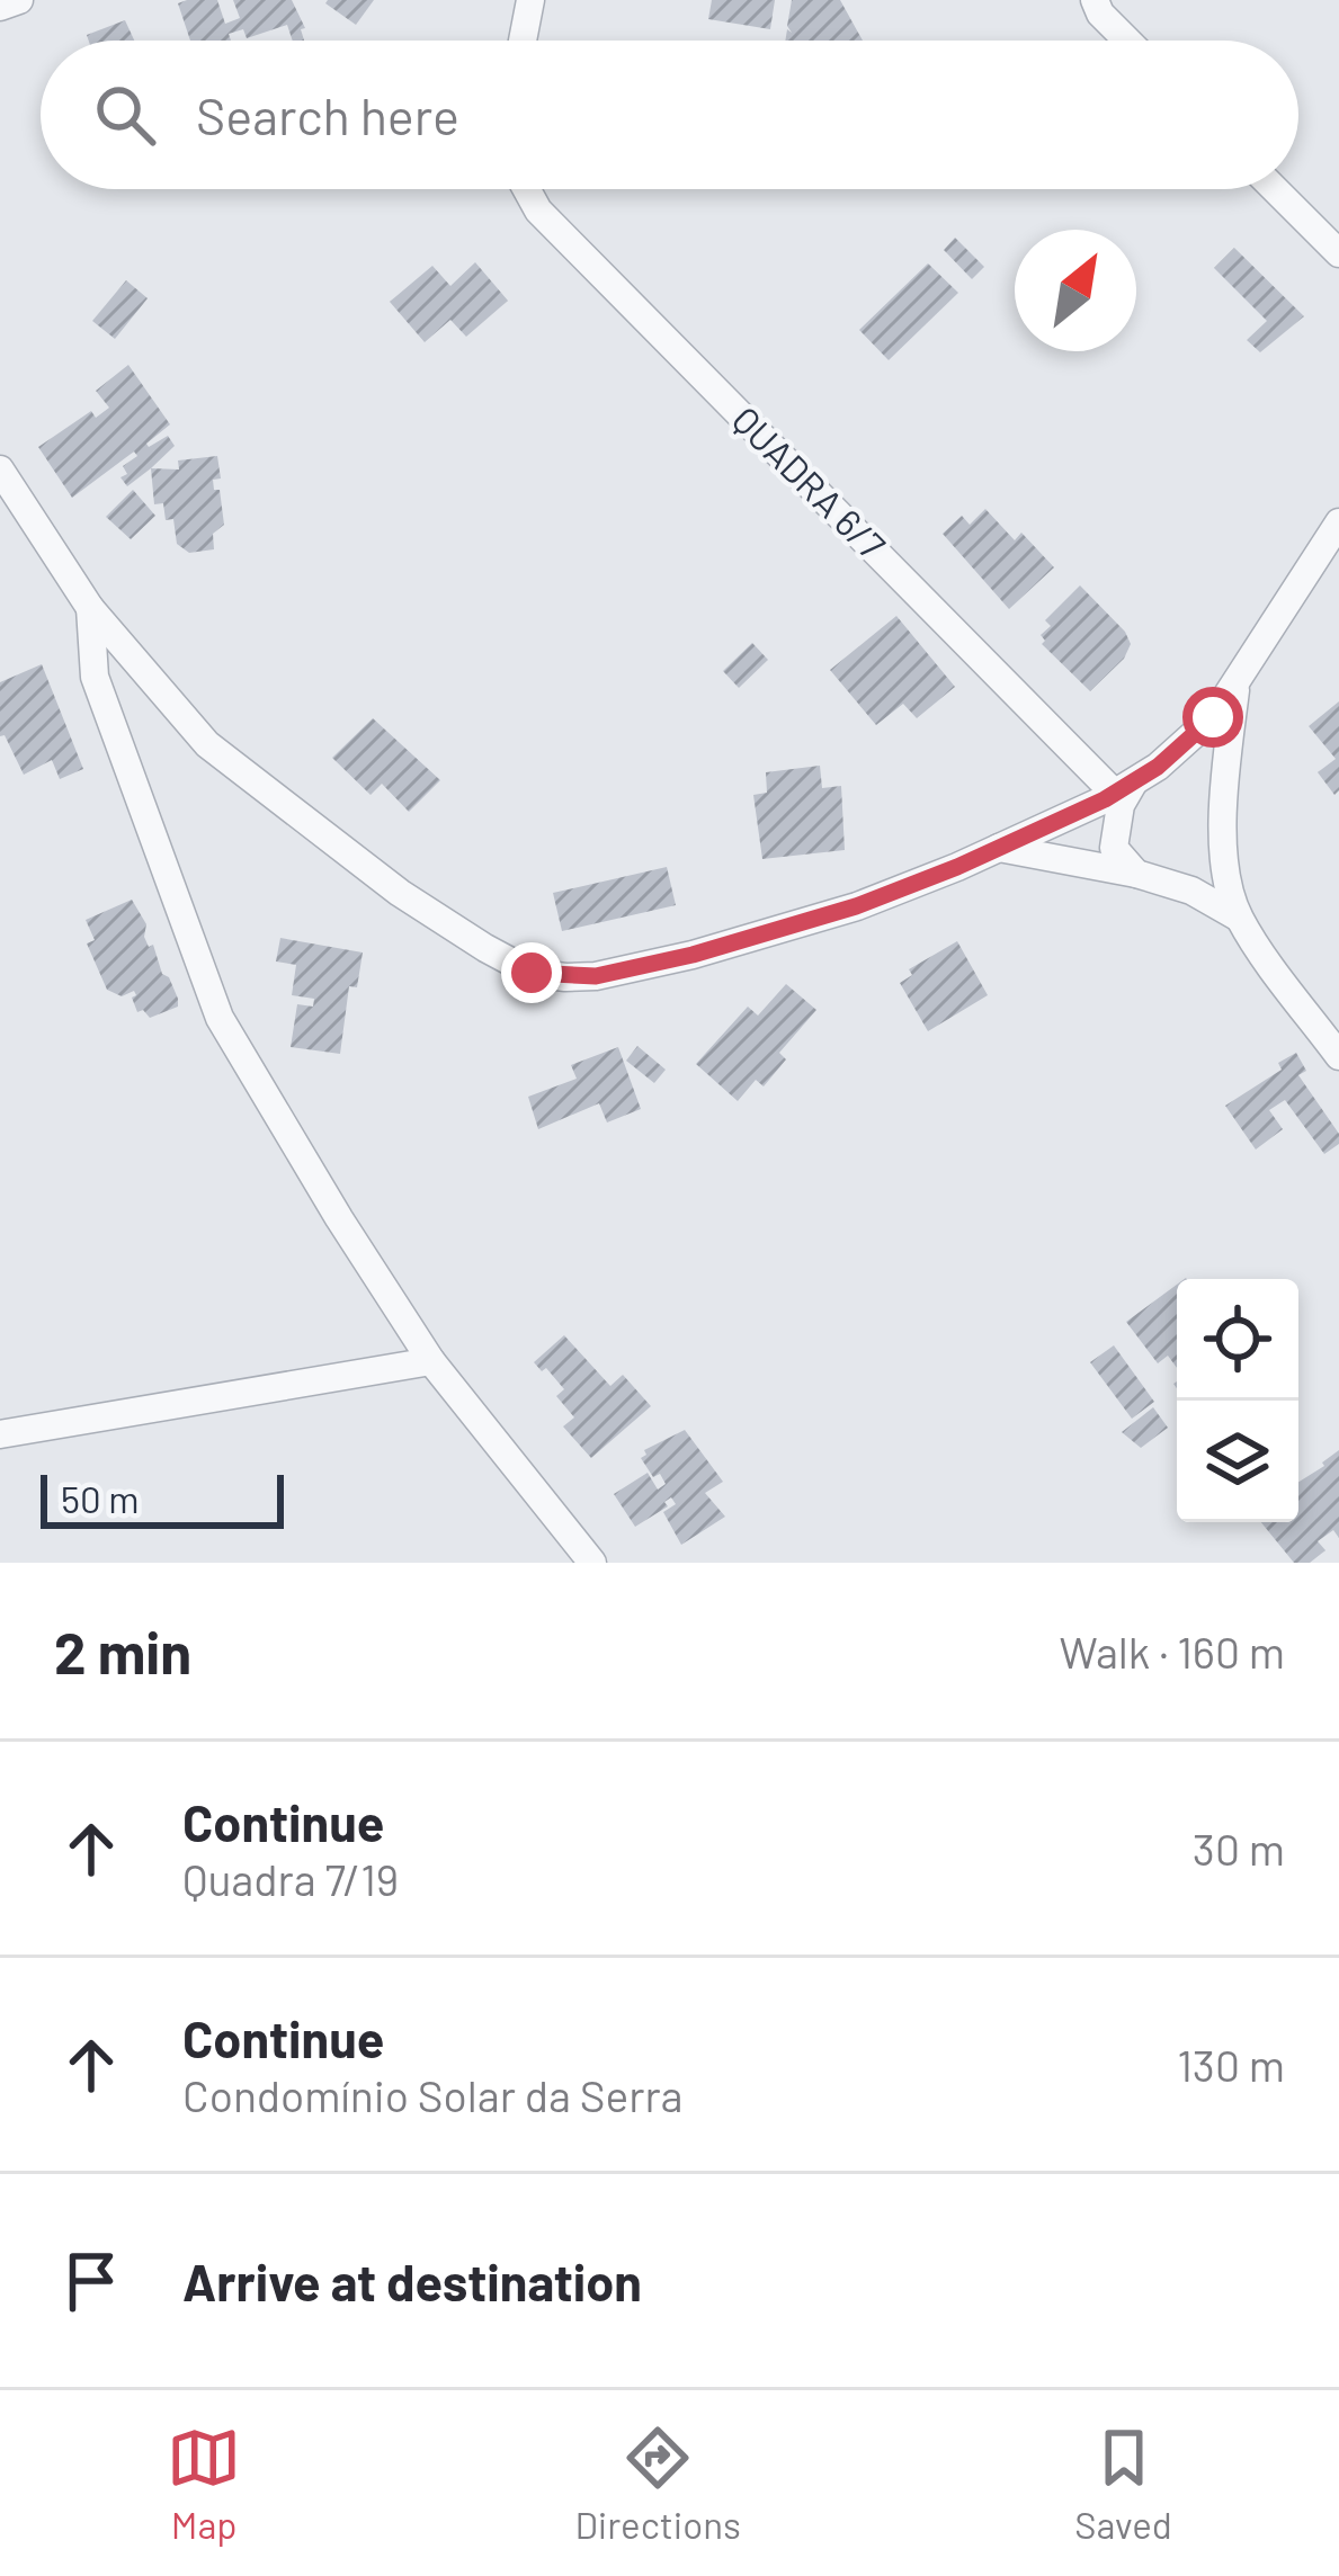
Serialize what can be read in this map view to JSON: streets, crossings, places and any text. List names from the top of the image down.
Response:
{
  "streets": {
    "street": ["QUADRA 6/7"]
  },
  "scale_bar": "50 m",
  "north": "top right",
  "page": {
    "search": "Search here",
    "scale": "50 m",
    "heading": ["2 min", "Walk · 160 m"],
    "list": [
      ["Continue", "Quadra 7/19", "30 m"],
      ["Continue", "Condomínio Solar da Serra", "130 m"],
      "Arrive at destination"
    ],
    "nav": ["Map", "Directions", "Saved"]
  }
}
